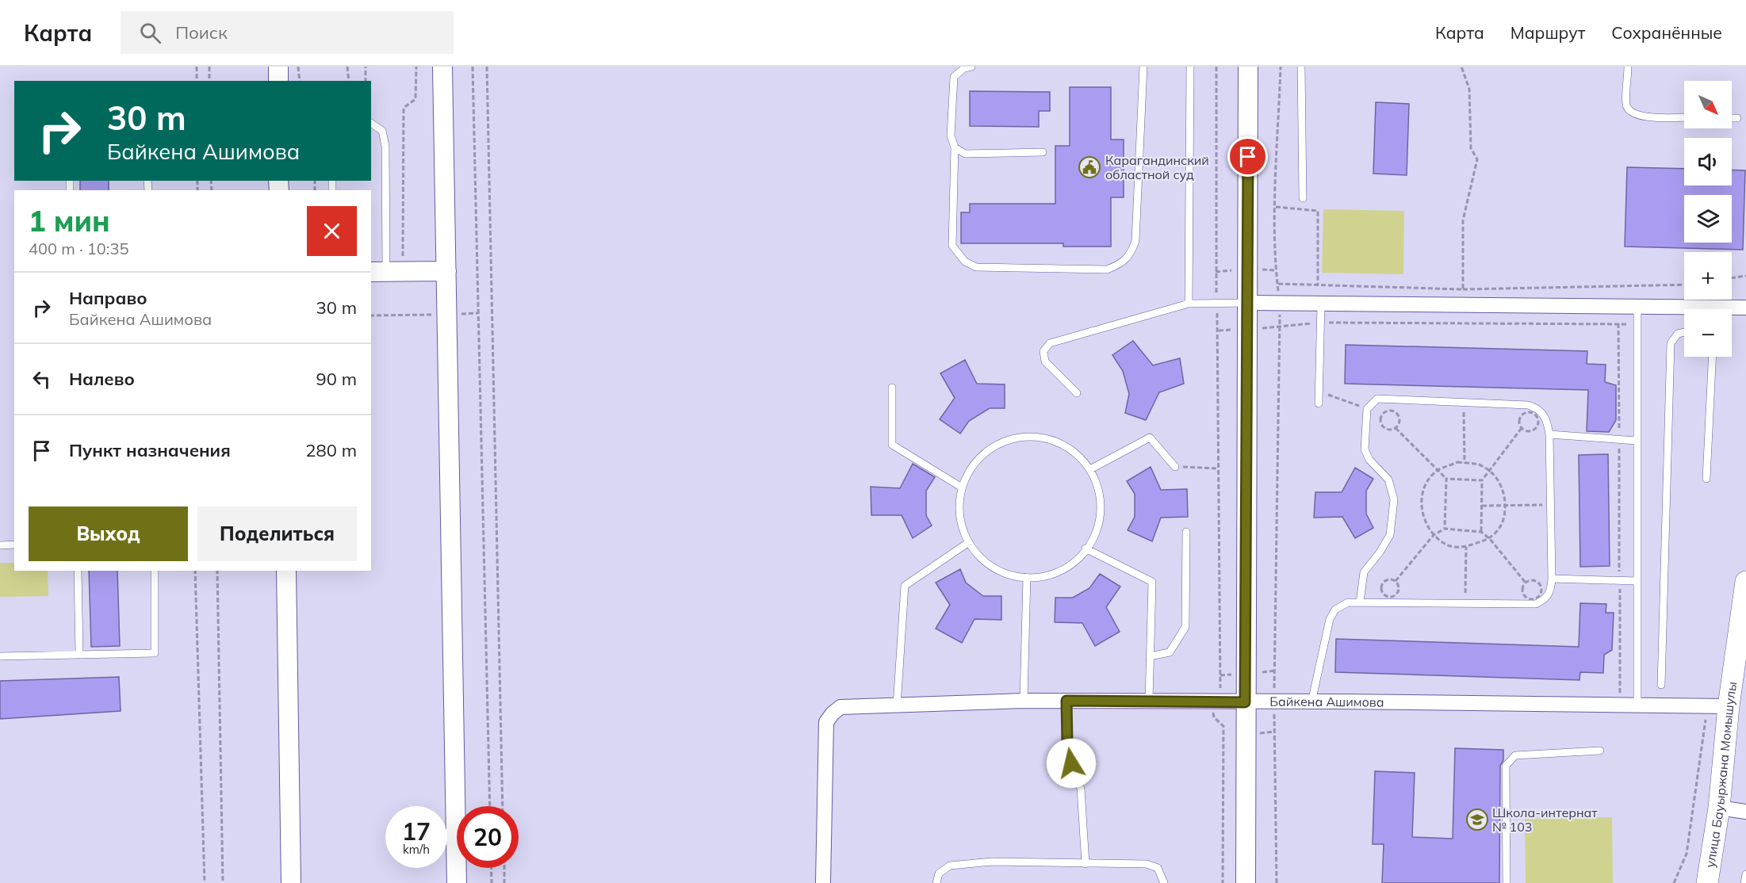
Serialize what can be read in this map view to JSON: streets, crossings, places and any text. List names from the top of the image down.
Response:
{
  "streets": {
    "main road": ["улица Бауыржана Момышулы"],
    "street": ["Байкена Ашимова"]
  },
  "crossings": [
    ["Байкена Ашимова", "улица Бауыржана Момышулы"]
  ],
  "places": {
    "public building": ["Карагандинский областной суд"],
    "school or university": ["Школа-интернат № 103"]
  },
  "north": "bottom right",
  "page": {
    "header": "Карта",
    "search": "Поиск",
    "nav": ["Карта", "Маршрут", "Сохранённые"],
    "map_buttons": ["+", "−"],
    "turn": ["30 m", "Байкена Ашимова"],
    "heading": ["1 мин", "400 m · 10:35"],
    "list": [
      {
        "name": "Направо",
        "note": "Байкена Ашимова",
        "value": "30 m"
      },
      {
        "name": "Налево",
        "value": "90 m"
      },
      {
        "name": "Пункт назначения",
        "value": "280 m"
      }
    ],
    "buttons": ["Выход", "Поделиться"],
    "speed": "17 km/h",
    "limit": "20"
  }
}
